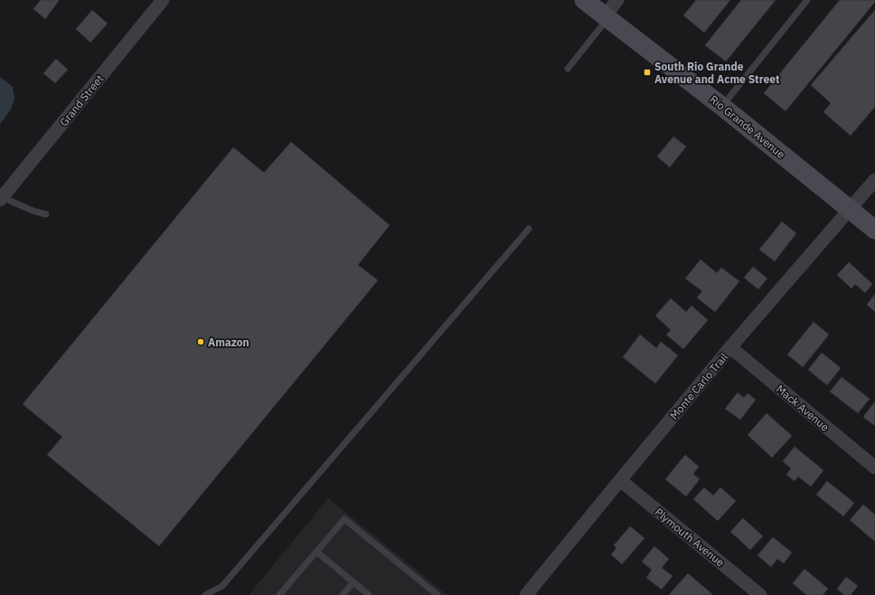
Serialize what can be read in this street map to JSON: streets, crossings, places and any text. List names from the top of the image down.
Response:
{
  "streets": {
    "street": [
      "Grand Street",
      "Rio Grande Avenue",
      "Monte Carlo Trail",
      "Mack Avenue",
      "Plymouth Avenue"
    ]
  },
  "crossings": [
    ["Rio Grande Avenue", "Monte Carlo Trail"],
    ["Monte Carlo Trail", "Mack Avenue"],
    ["Monte Carlo Trail", "Plymouth Avenue"]
  ],
  "places": {
    "transit": ["South Rio Grande Avenue and Acme Street"],
    "other": ["Amazon"]
  }
}
